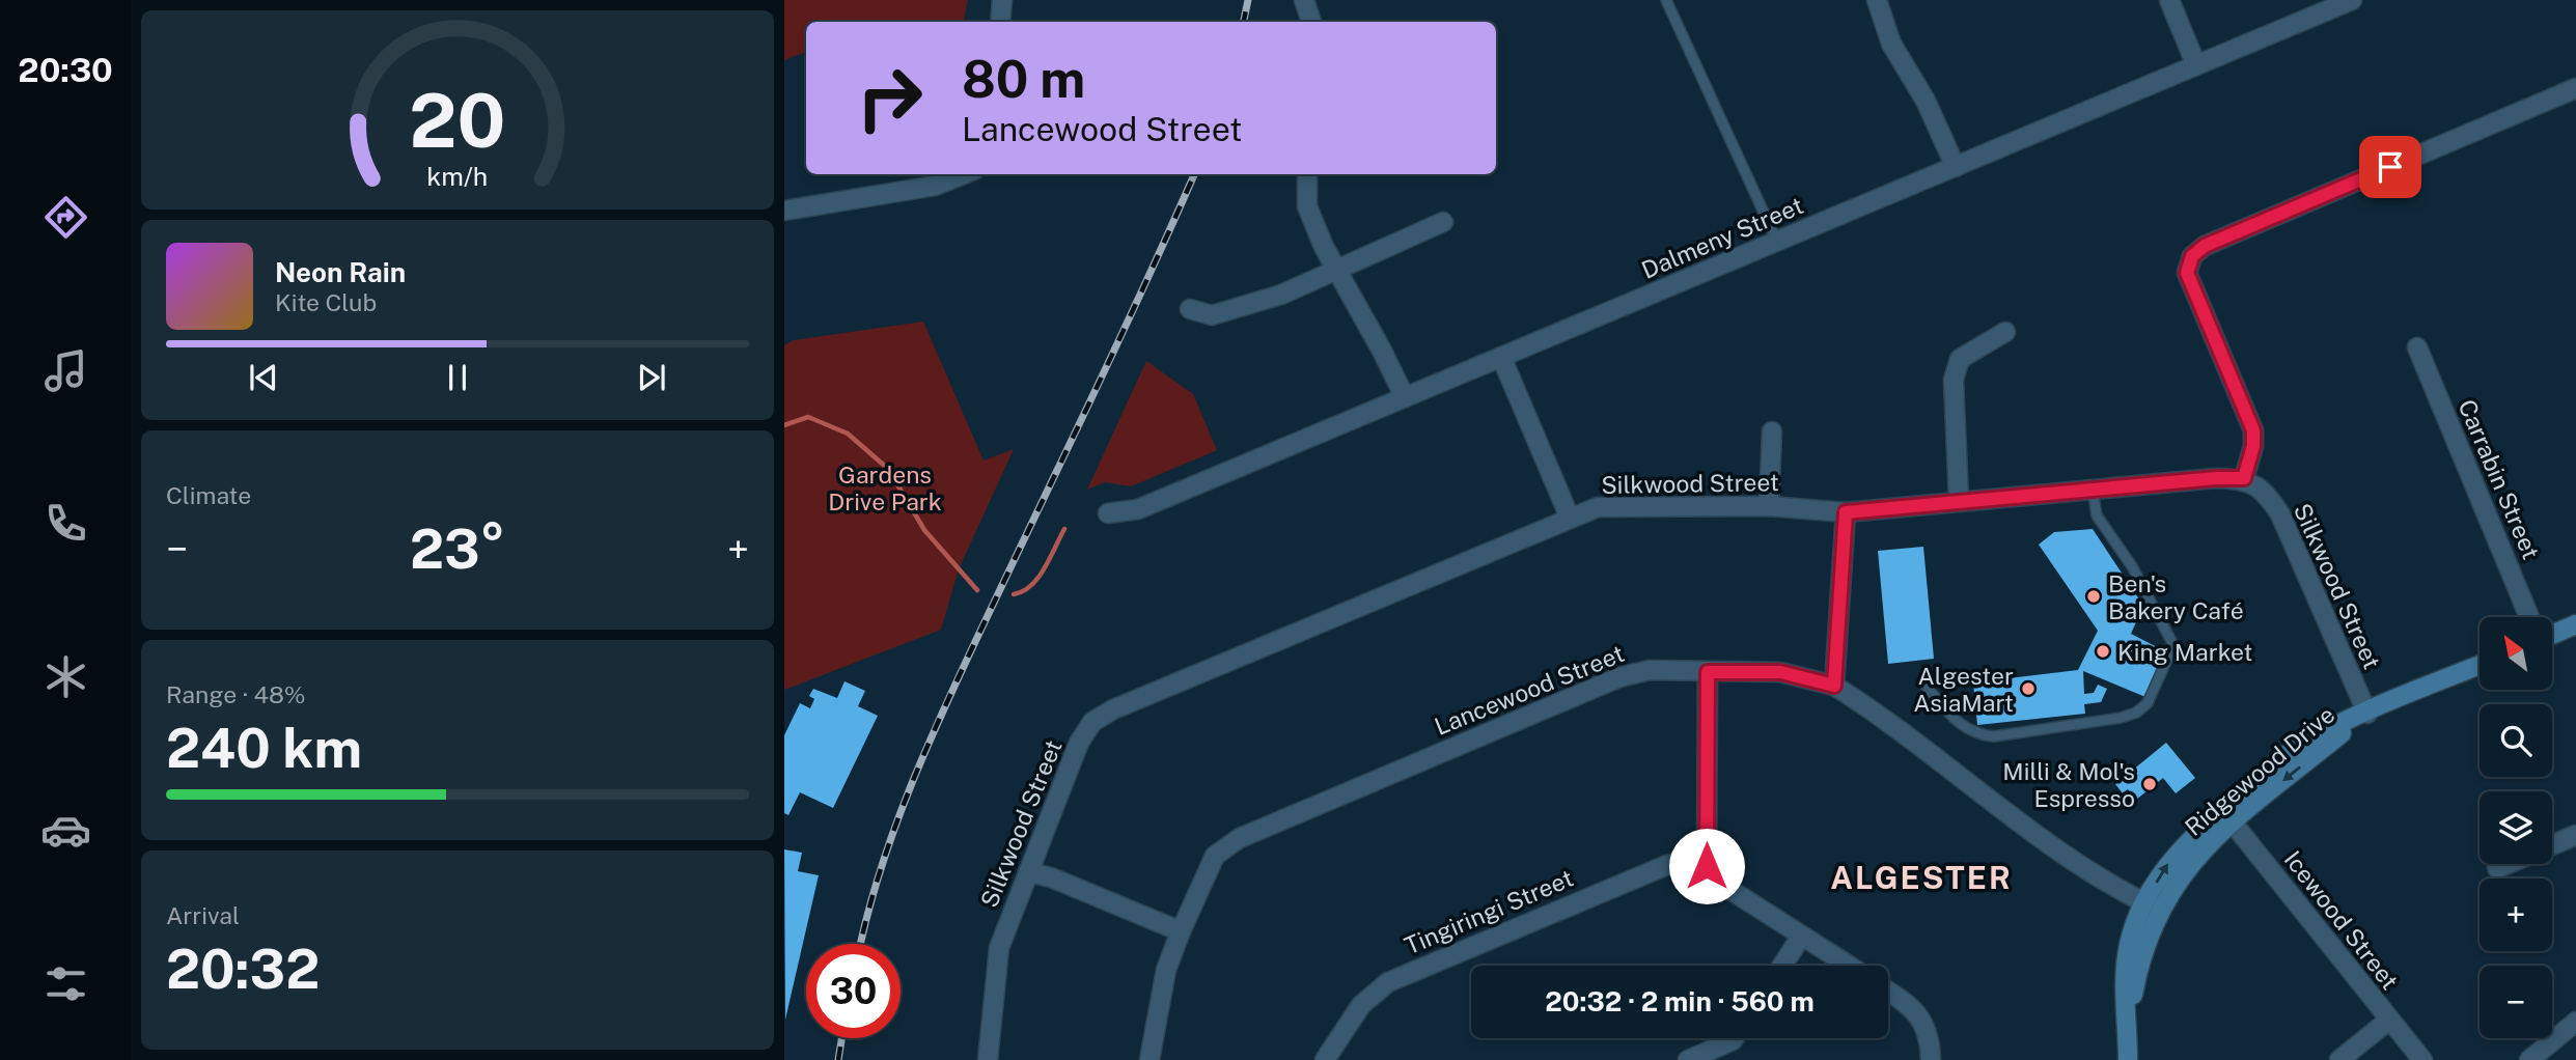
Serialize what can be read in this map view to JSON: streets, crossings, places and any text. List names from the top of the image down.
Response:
{
  "streets": {
    "main road": ["Ridgewood Drive"],
    "street": [
      "Dalmeny Street",
      "Carrabin Street",
      "Silkwood Street",
      "Lancewood Street",
      "Tingiringi Street",
      "Icewood Street"
    ]
  },
  "crossings": [
    ["Silkwood Street", "Ridgewood Drive"],
    ["Lancewood Street", "Ridgewood Drive"],
    ["Ridgewood Drive", "Icewood Street"]
  ],
  "districts": ["ALGESTER"],
  "parks": ["Gardens Drive Park"],
  "places": [
    "Ben's Bakery Café",
    "King Market",
    "Algester AsiaMart",
    "Milli & Mol's Espresso"
  ],
  "north": "top left",
  "page": {
    "tabs": "20:30",
    "turn": ["80 m", "Lancewood Street"],
    "song": ["Neon Rain", "Kite Club"],
    "tile": [
      "Climate",
      ["Range · 48%", "240 km"],
      ["Arrival", "20:32"]
    ],
    "heat": ["−", "23°", "+"],
    "map_buttons": ["+", "−"],
    "limit": "30",
    "trip": "20:32 · 2 min · 560 m",
    "gauge": ["20", "km/h"]
  }
}
